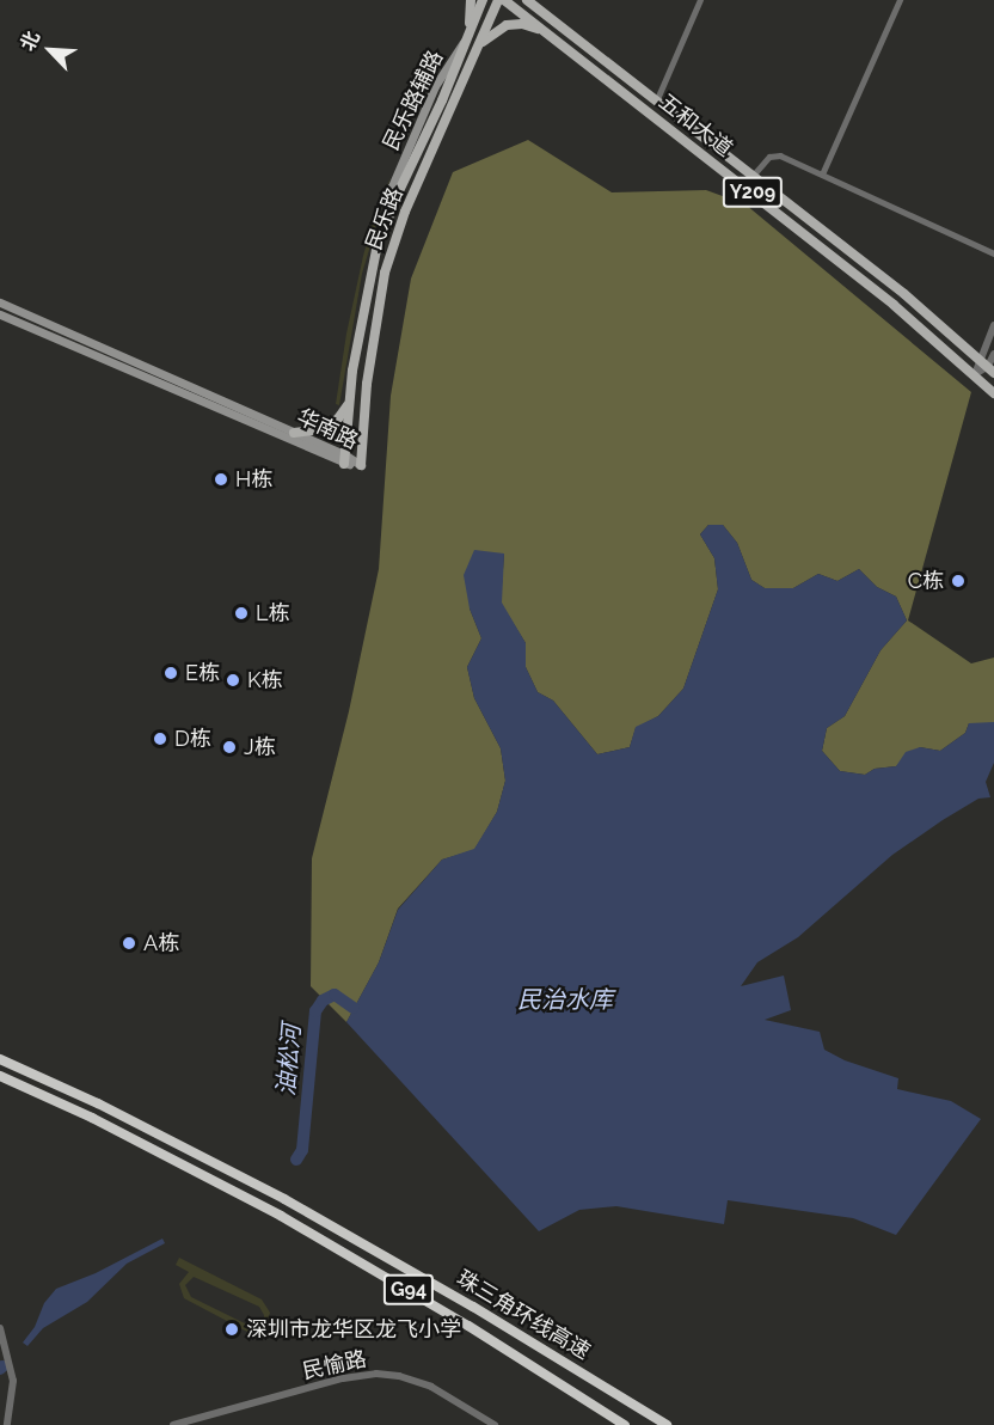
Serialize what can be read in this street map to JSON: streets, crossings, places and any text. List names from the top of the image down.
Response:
{
  "streets": {
    "highway": ["G94", "珠三角环线高速"],
    "main road": [
      "五和大道",
      "Y209",
      "民乐路",
      "华南路"
    ],
    "street": ["民愉路"]
  },
  "crossings": [
    ["五和大道", "民乐路"],
    ["民乐路", "华南路"]
  ],
  "water": ["民治水库", "油松河"],
  "places": [
    "H栋",
    "C栋",
    "L栋",
    "E栋",
    "K栋",
    "D栋",
    "J栋",
    "A栋",
    "深圳市龙华区龙飞小学"
  ],
  "north": "top left"
}
